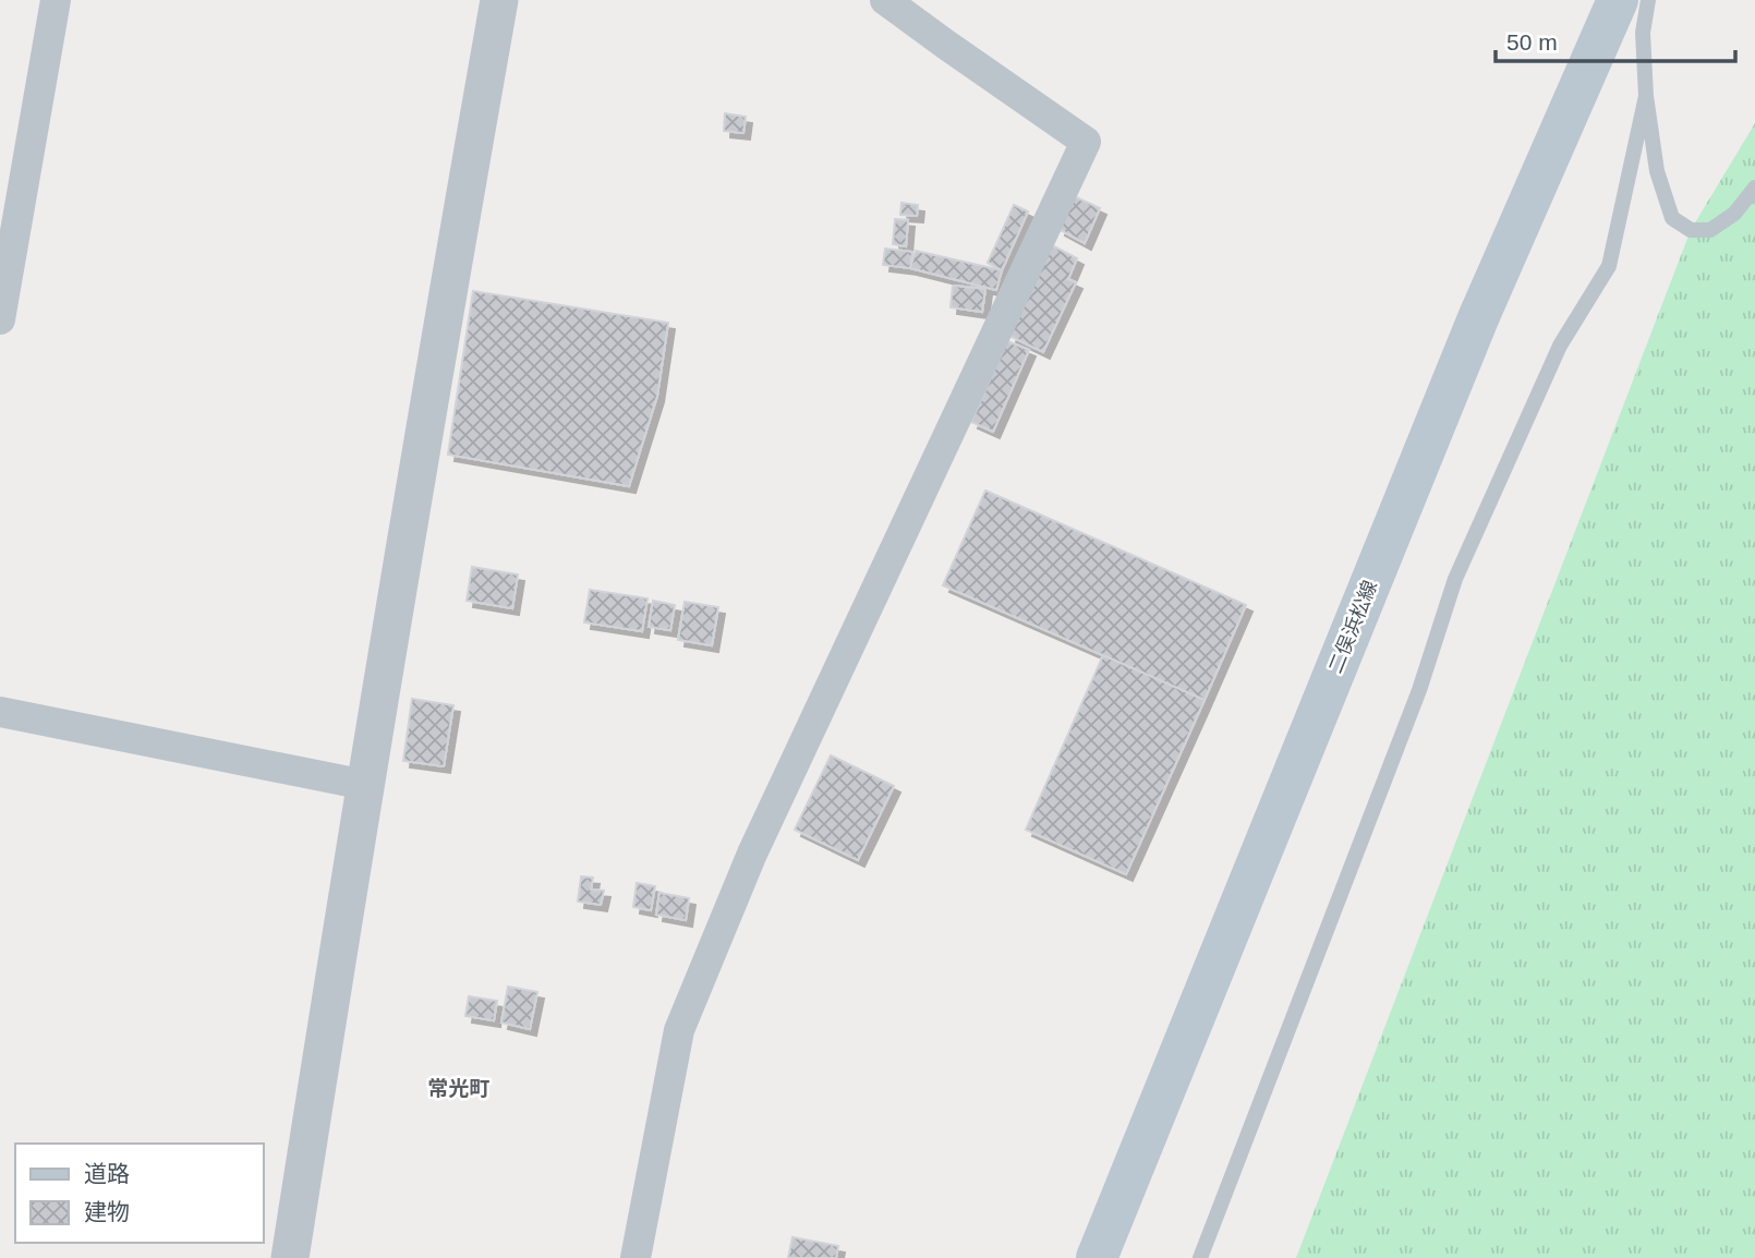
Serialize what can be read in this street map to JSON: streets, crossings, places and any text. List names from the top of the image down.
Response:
{
  "streets": {
    "main road": ["二俣浜松線"]
  },
  "districts": ["常光町"],
  "legend": ["道路", "建物"],
  "scale_bar": "50 m"
}
